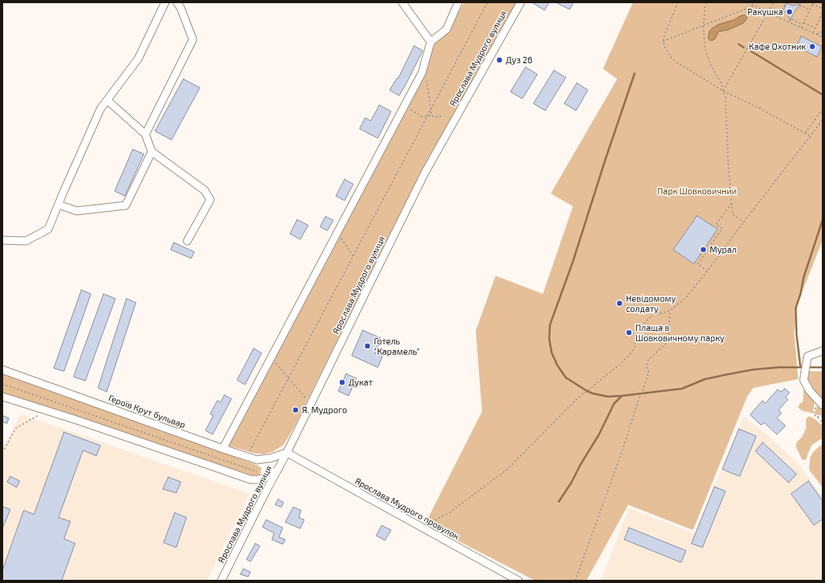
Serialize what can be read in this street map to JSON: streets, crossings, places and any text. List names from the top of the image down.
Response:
{
  "streets": {
    "street": ["Ярослава Мудрого вулиця", "Героїв Крут бульвар", "Ярослава Мудрого провулок"]
  },
  "crossings": [
    ["Ярослава Мудрого вулиця", "Героїв Крут бульвар"],
    ["Ярослава Мудрого вулиця", "Ярослава Мудрого провулок"],
    ["Героїв Крут бульвар", "Ярослава Мудрого провулок"]
  ],
  "parks": ["Парк Шовковичний"],
  "places": [
    "Ракушка",
    "Кафе Охотник",
    "Дуз 26",
    "Мурал",
    "Невідомому солдату",
    "Плаща в Шовковичному парку",
    "Готель \"Карамель\"",
    "Дукат",
    "Я. Мудрого"
  ]
}
